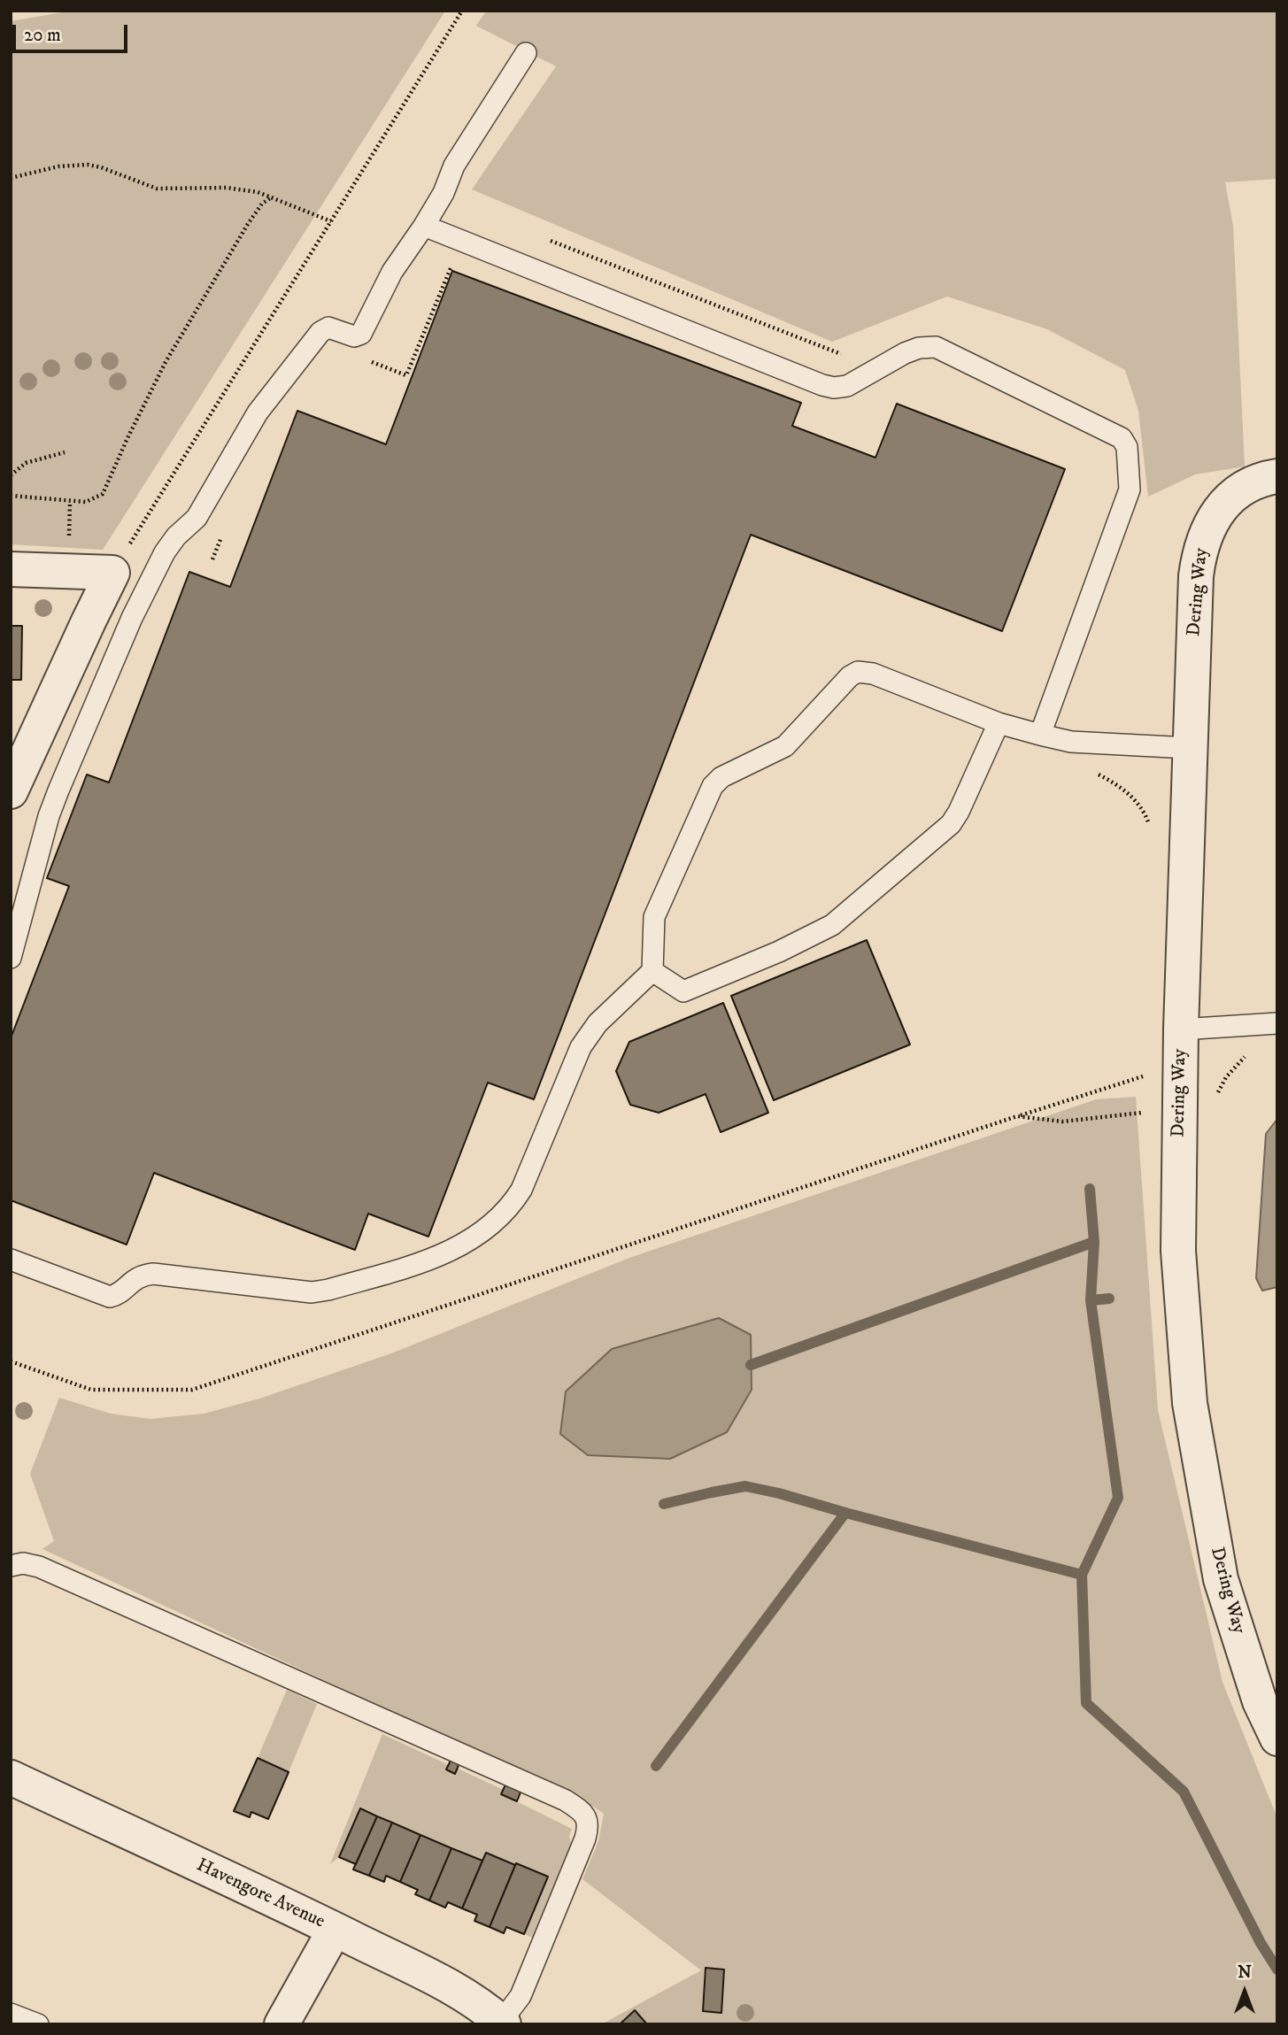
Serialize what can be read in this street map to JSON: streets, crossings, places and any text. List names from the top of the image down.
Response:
{
  "streets": {
    "street": ["Dering Way", "Havengore Avenue"]
  },
  "scale_bar": "20 m",
  "north": "top"
}
